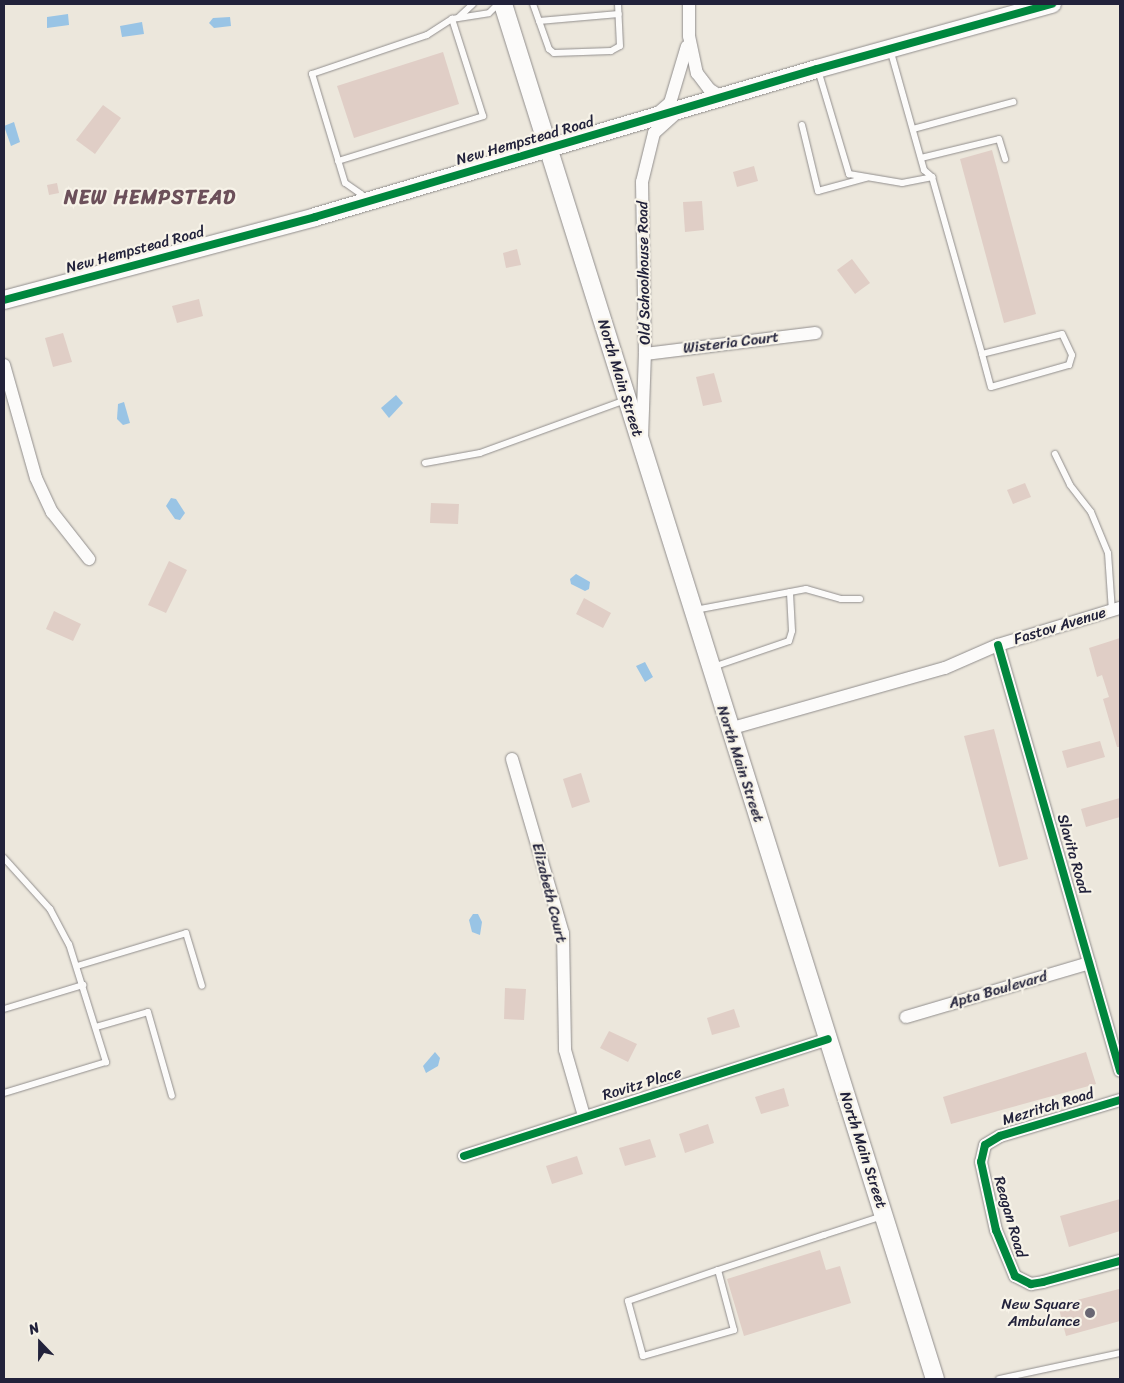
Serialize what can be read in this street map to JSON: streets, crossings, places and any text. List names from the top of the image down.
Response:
{
  "streets": {
    "main road": ["New Hempstead Road", "North Main Street"],
    "street": [
      "Old Schoolhouse Road",
      "Wisteria Court",
      "Fastov Avenue",
      "Slavita Road",
      "Elizabeth Court",
      "Apta Boulevard",
      "Rovitz Place",
      "Mezritch Road",
      "Reagan Road"
    ]
  },
  "crossings": [
    ["New Hempstead Road", "Old Schoolhouse Road"],
    ["New Hempstead Road", "North Main Street"],
    ["Old Schoolhouse Road", "Wisteria Court"],
    ["Old Schoolhouse Road", "North Main Street"],
    ["North Main Street", "Fastov Avenue"],
    ["North Main Street", "Rovitz Place"],
    ["Fastov Avenue", "Slavita Road"],
    ["Slavita Road", "Apta Boulevard"],
    ["Elizabeth Court", "Rovitz Place"],
    ["Mezritch Road", "Reagan Road"]
  ],
  "districts": ["NEW HEMPSTEAD"],
  "places": ["New Square Ambulance"],
  "north": "top"
}
